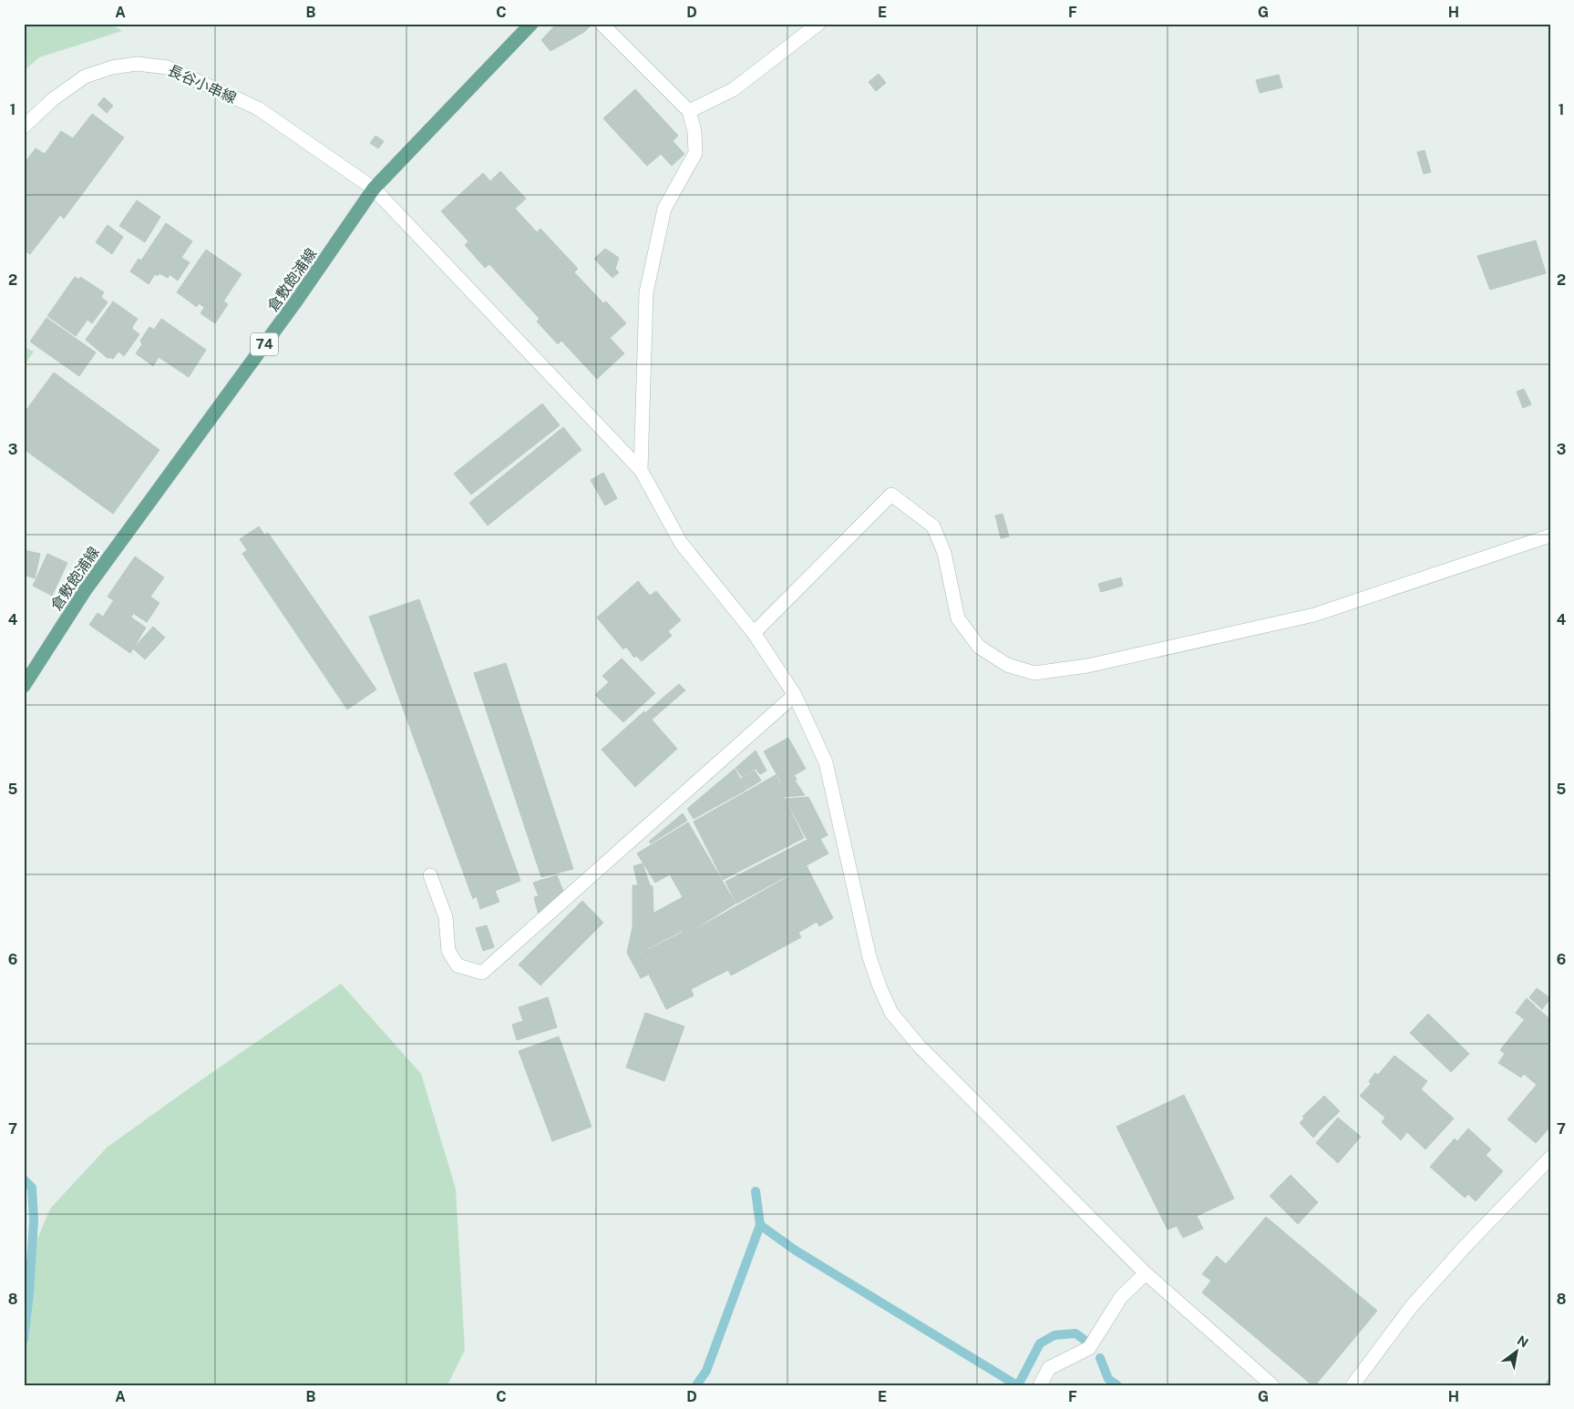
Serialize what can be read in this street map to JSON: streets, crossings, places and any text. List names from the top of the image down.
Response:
{
  "streets": {
    "main road": ["倉敷飽浦線", "74"],
    "street": ["長谷小串線"]
  },
  "crossings": [
    ["長谷小串線", "倉敷飽浦線"]
  ],
  "north": "top right",
  "grid": {
    "columns": [
      "A",
      "B",
      "C",
      "D",
      "E",
      "F",
      "G",
      "H"
    ],
    "rows": [
      "1",
      "2",
      "3",
      "4",
      "5",
      "6",
      "7",
      "8"
    ]
  }
}
